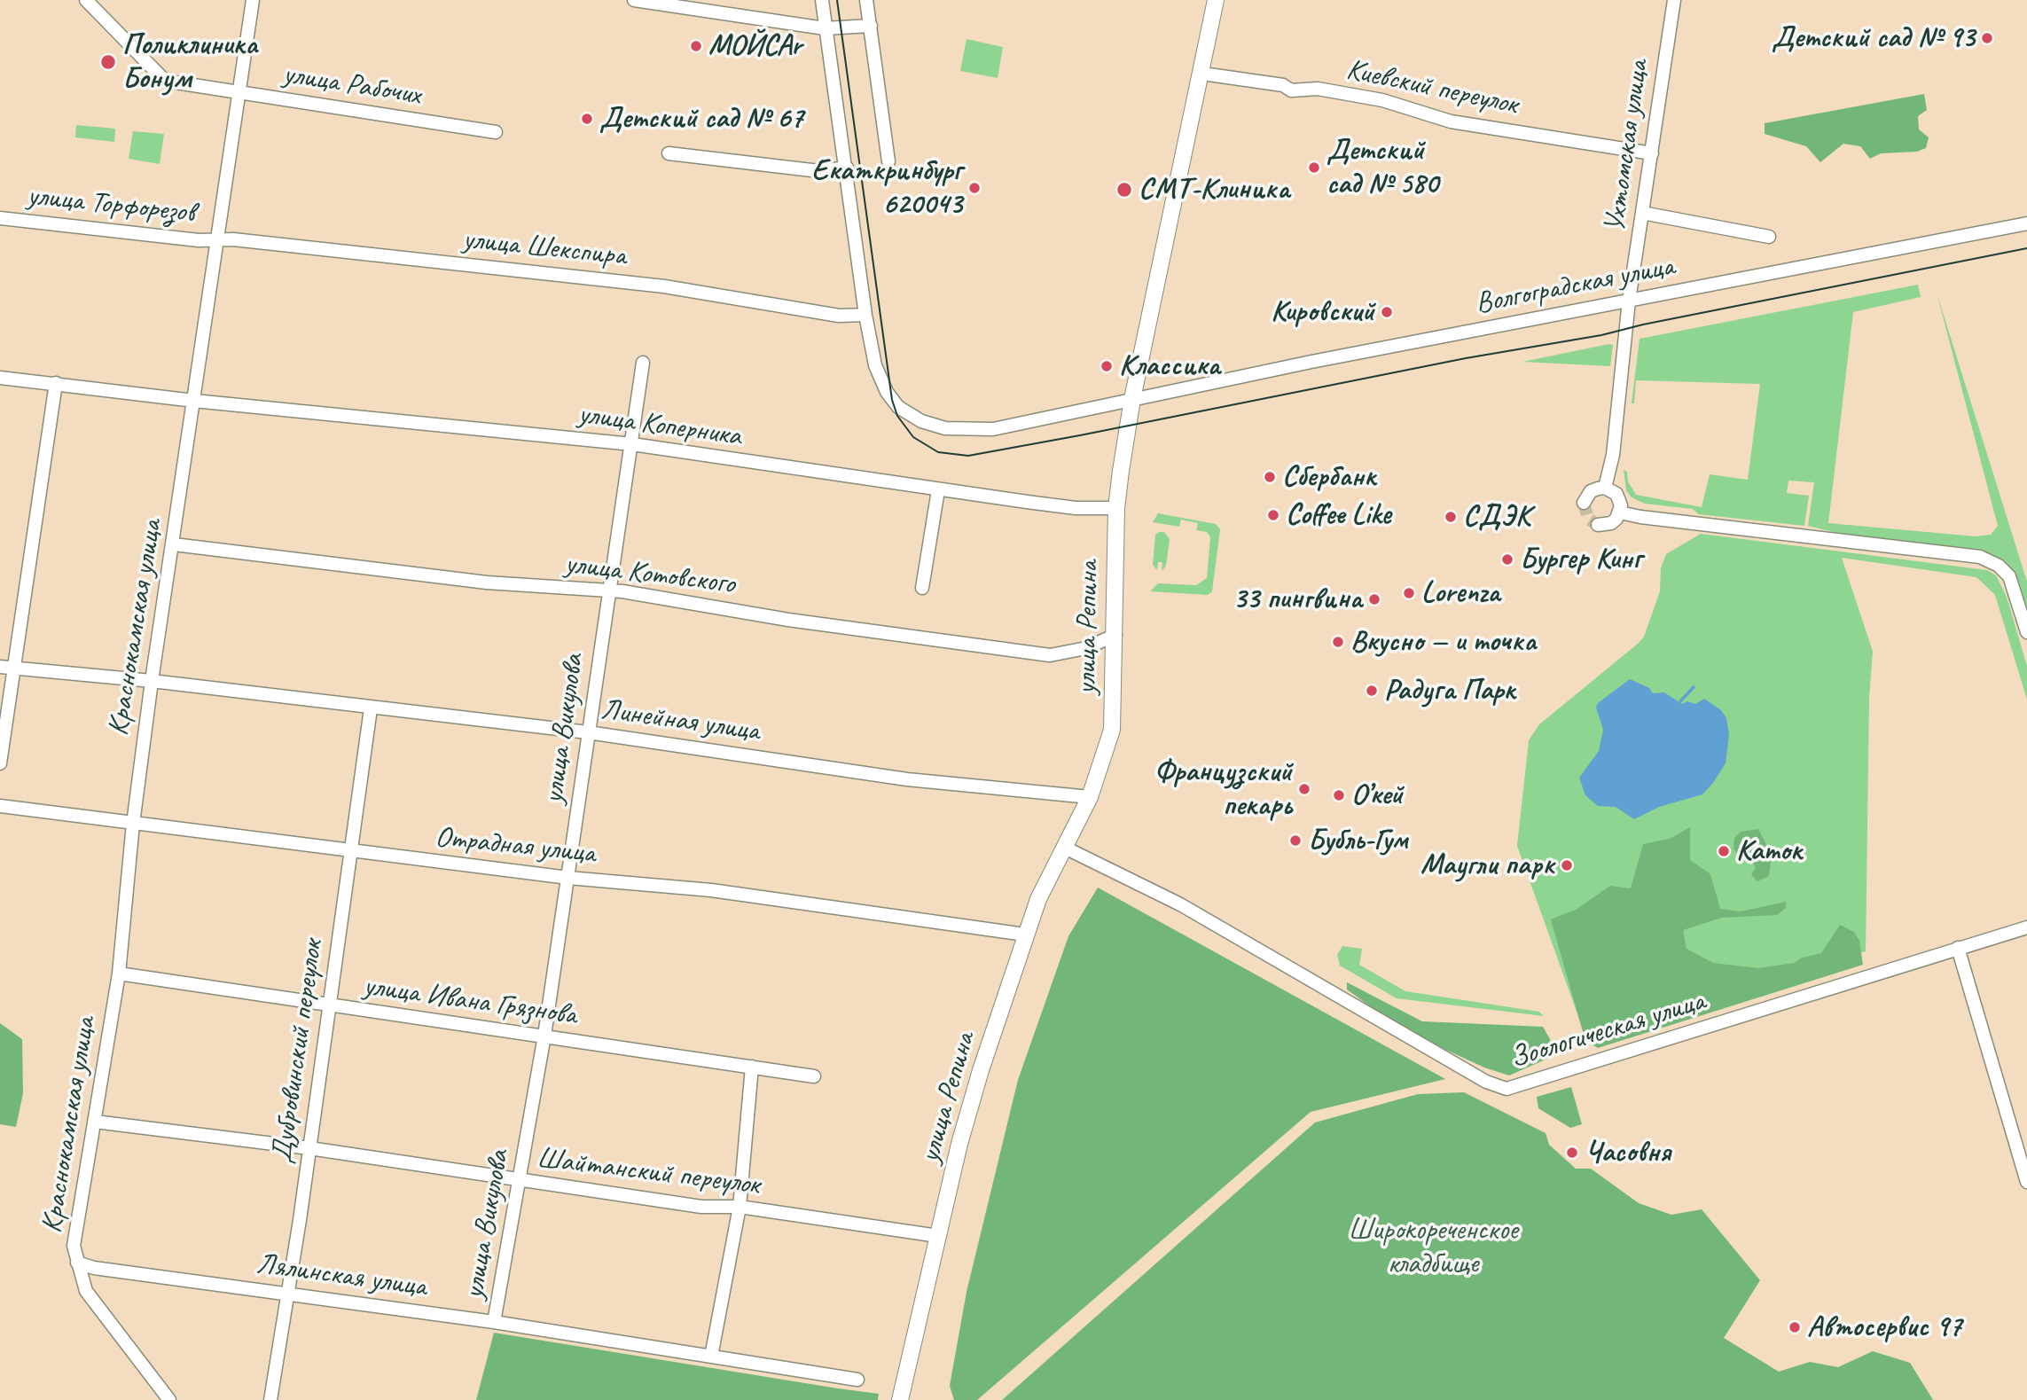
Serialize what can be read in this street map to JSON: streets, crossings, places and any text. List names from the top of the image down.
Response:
{
  "streets": {
    "main road": ["улица Репина"],
    "street": [
      "улица Рабочих",
      "Киевский переулок",
      "Ухтомская улица",
      "улица Торфорезов",
      "улица Шекспира",
      "Волгоградская улица",
      "улица Коперника",
      "улица Котовского",
      "Краснокамская улица",
      "Линейная улица",
      "улица Викулова",
      "Отрадная улица",
      "улица Ивана Грязнова",
      "Зоологическая улица",
      "Дубровинский переулок",
      "Шайтанский переулок",
      "Лялинская улица"
    ]
  },
  "crossings": [
    ["улица Рабочих", "Краснокамская улица"],
    ["Киевский переулок", "Ухтомская улица"],
    ["Киевский переулок", "улица Репина"],
    ["Ухтомская улица", "Волгоградская улица"],
    ["улица Торфорезов", "улица Шекспира"],
    ["улица Торфорезов", "Краснокамская улица"],
    ["улица Шекспира", "Краснокамская улица"],
    ["Волгоградская улица", "улица Репина"],
    ["улица Коперника", "Краснокамская улица"],
    ["улица Коперника", "улица Репина"],
    ["улица Коперника", "улица Викулова"],
    ["улица Котовского", "Краснокамская улица"],
    ["улица Котовского", "улица Репина"],
    ["улица Котовского", "улица Викулова"],
    ["Краснокамская улица", "Линейная улица"],
    ["Краснокамская улица", "Отрадная улица"],
    ["Краснокамская улица", "улица Ивана Грязнова"],
    ["Краснокамская улица", "Шайтанский переулок"],
    ["Краснокамская улица", "Лялинская улица"],
    ["улица Репина", "Линейная улица"],
    ["улица Репина", "Отрадная улица"],
    ["улица Репина", "Зоологическая улица"],
    ["улица Репина", "Шайтанский переулок"],
    ["Линейная улица", "улица Викулова"],
    ["Линейная улица", "Дубровинский переулок"],
    ["улица Викулова", "Отрадная улица"],
    ["улица Викулова", "улица Ивана Грязнова"],
    ["улица Викулова", "Шайтанский переулок"],
    ["улица Викулова", "Лялинская улица"],
    ["Отрадная улица", "Дубровинский переулок"],
    ["улица Ивана Грязнова", "Дубровинский переулок"],
    ["Дубровинский переулок", "Шайтанский переулок"],
    ["Дубровинский переулок", "Лялинская улица"]
  ],
  "parks": ["Широкореченское кладбище"],
  "places": [
    "Детский сад № 93",
    "МОЙCAr",
    "Поликлиника Бонум",
    "Детский сад № 67",
    "Детский сад № 580",
    "Екаткринбург 620043",
    "СМТ-Клиника",
    "Кировский",
    "Классика",
    "Сбербанк",
    "Coffee Like",
    "СДЭК",
    "Бургер Кинг",
    "Lorenza",
    "33 пингвина",
    "Вкусно — и точка",
    "Радуга Парк",
    "Французский пекарь",
    "О’кей",
    "Бубль-Гум",
    "Каток",
    "Маугли парк",
    "Часовня",
    "Автосервис 97"
  ]
}
